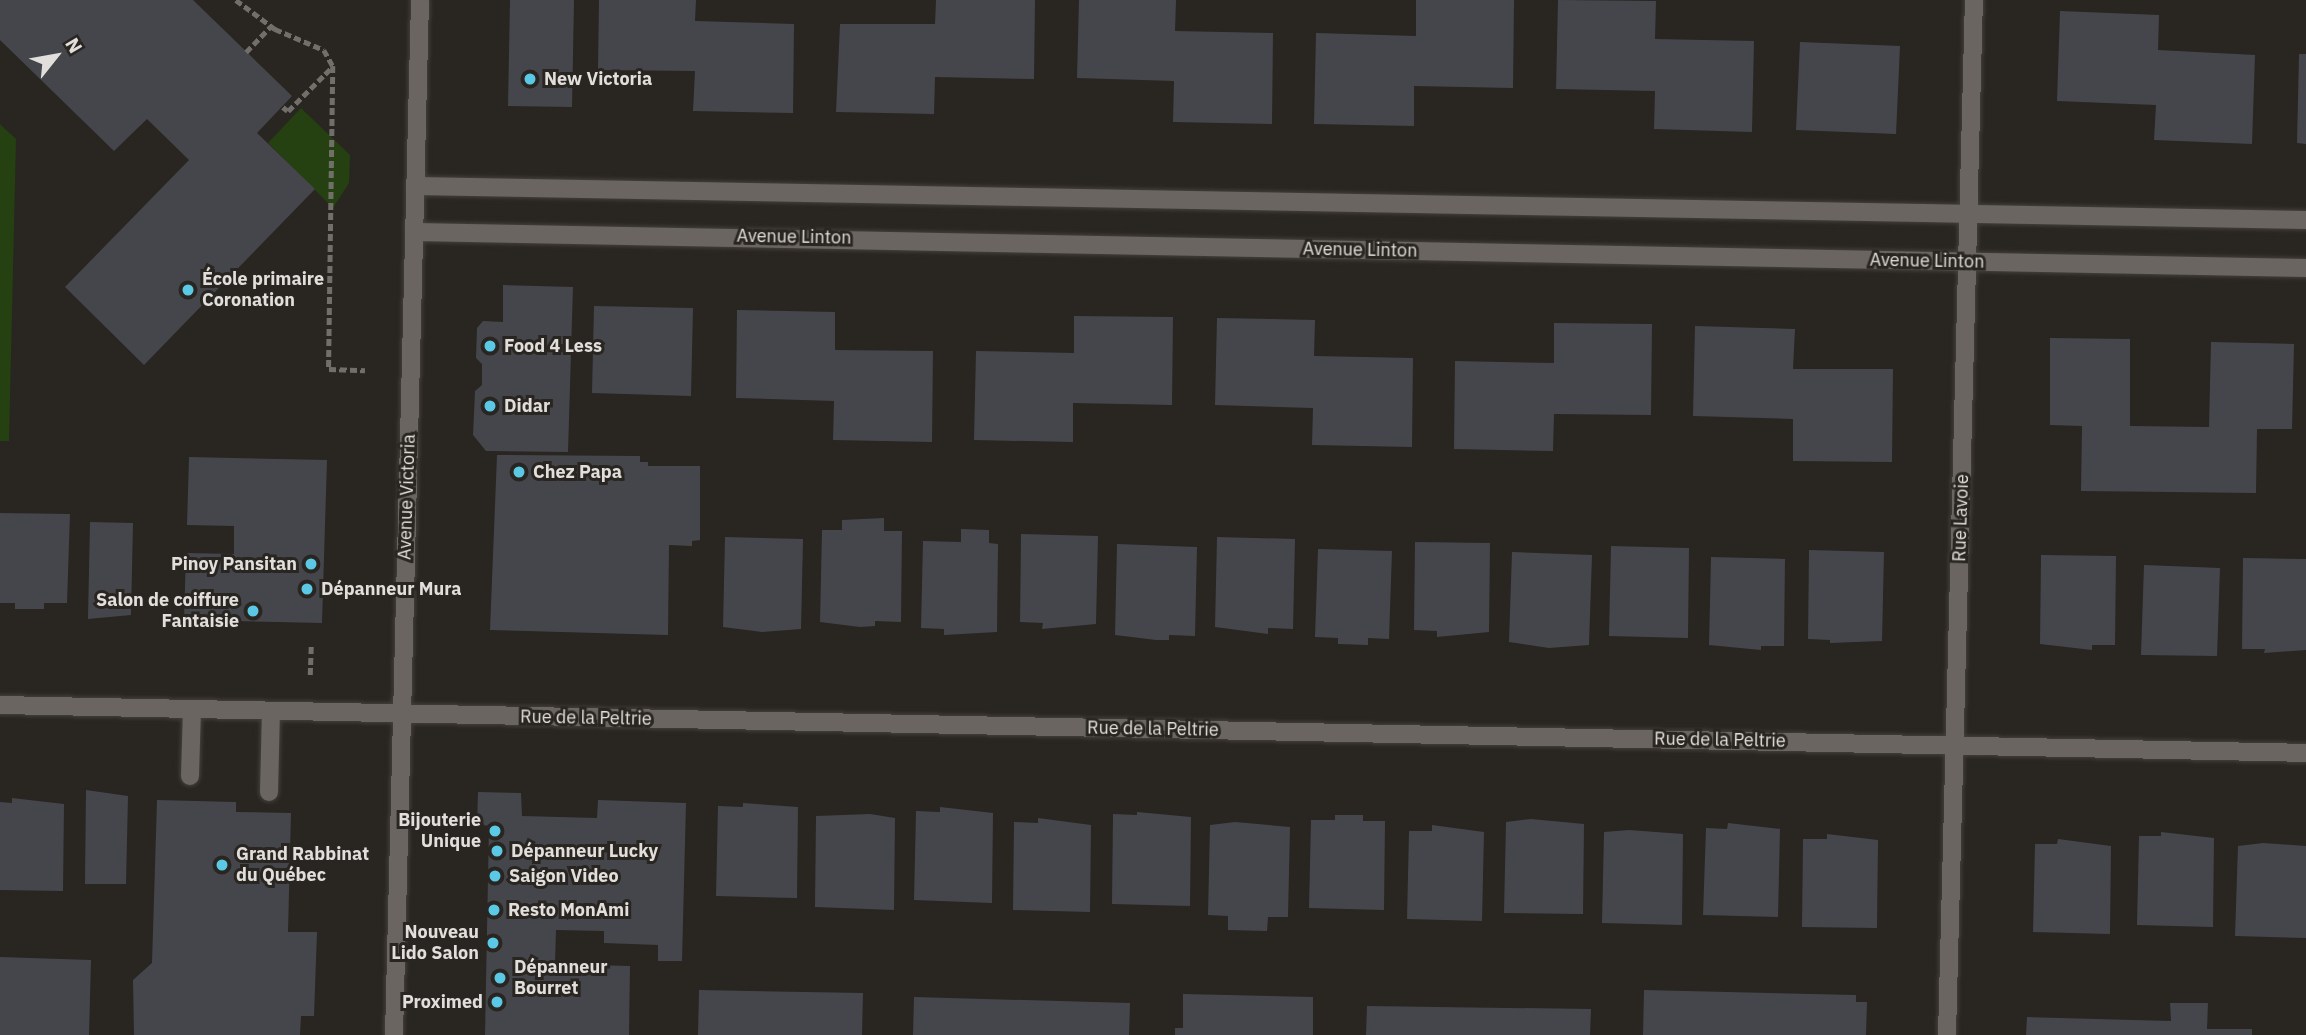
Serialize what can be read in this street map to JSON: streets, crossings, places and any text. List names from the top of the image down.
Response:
{
  "streets": {
    "street": [
      "Avenue Linton",
      "Avenue Victoria",
      "Rue Lavoie",
      "Rue de la Peltrie"
    ]
  },
  "crossings": [
    ["Avenue Linton", "Avenue Victoria"],
    ["Avenue Linton", "Rue Lavoie"],
    ["Avenue Victoria", "Rue de la Peltrie"],
    ["Rue Lavoie", "Rue de la Peltrie"]
  ],
  "places": [
    "New Victoria",
    "École primaire Coronation",
    "Food 4 Less",
    "Didar",
    "Chez Papa",
    "Pinoy Pansitan",
    "Dépanneur Mura",
    "Salon de coiffure Fantaisie",
    "Bijouterie Unique",
    "Dépanneur Lucky",
    "Grand Rabbinat du Québec",
    "Saigon Video",
    "Resto MonAmi",
    "Nouveau Lido Salon",
    "Dépanneur Bourret",
    "Proximed"
  ],
  "north": "top right"
}
